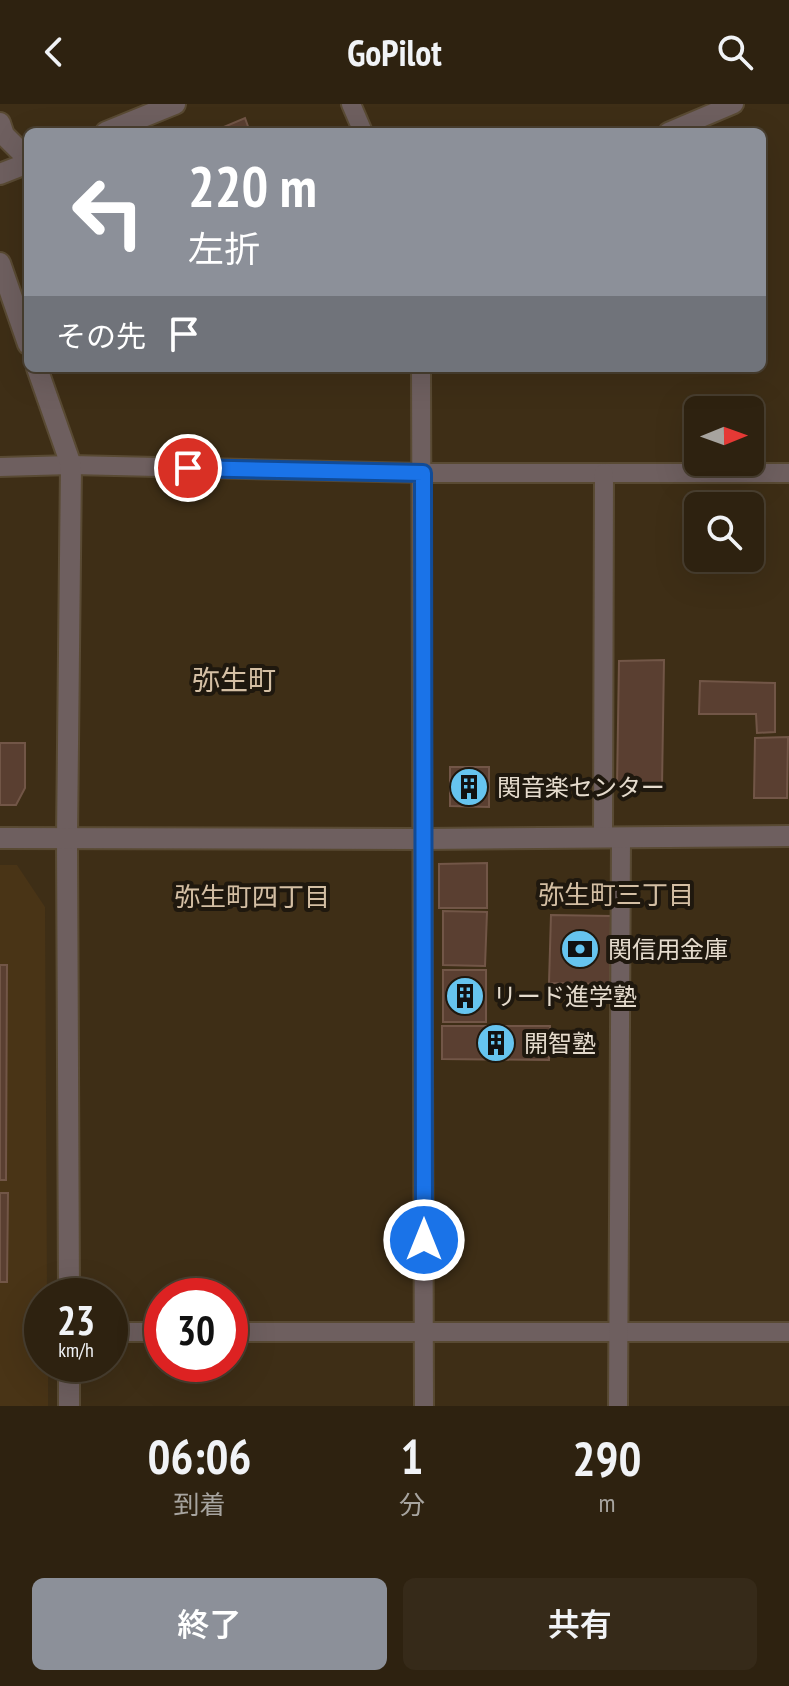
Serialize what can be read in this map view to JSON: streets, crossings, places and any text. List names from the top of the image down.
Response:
{
  "districts": ["弥生町", "弥生町三丁目", "弥生町四丁目"],
  "places": {
    "building": ["関音楽センター", "リード進学塾", "開智塾"],
    "bank": ["関信用金庫"]
  },
  "north": "right",
  "page": {
    "header": "GoPilot",
    "turn": ["220 m", "左折"],
    "then": "その先",
    "speed": "23 km/h",
    "limit": "30",
    "eta": [
      "06:06",
      "到着",
      "1",
      "分",
      "290",
      "m"
    ],
    "buttons": ["終了", "共有"]
  }
}
